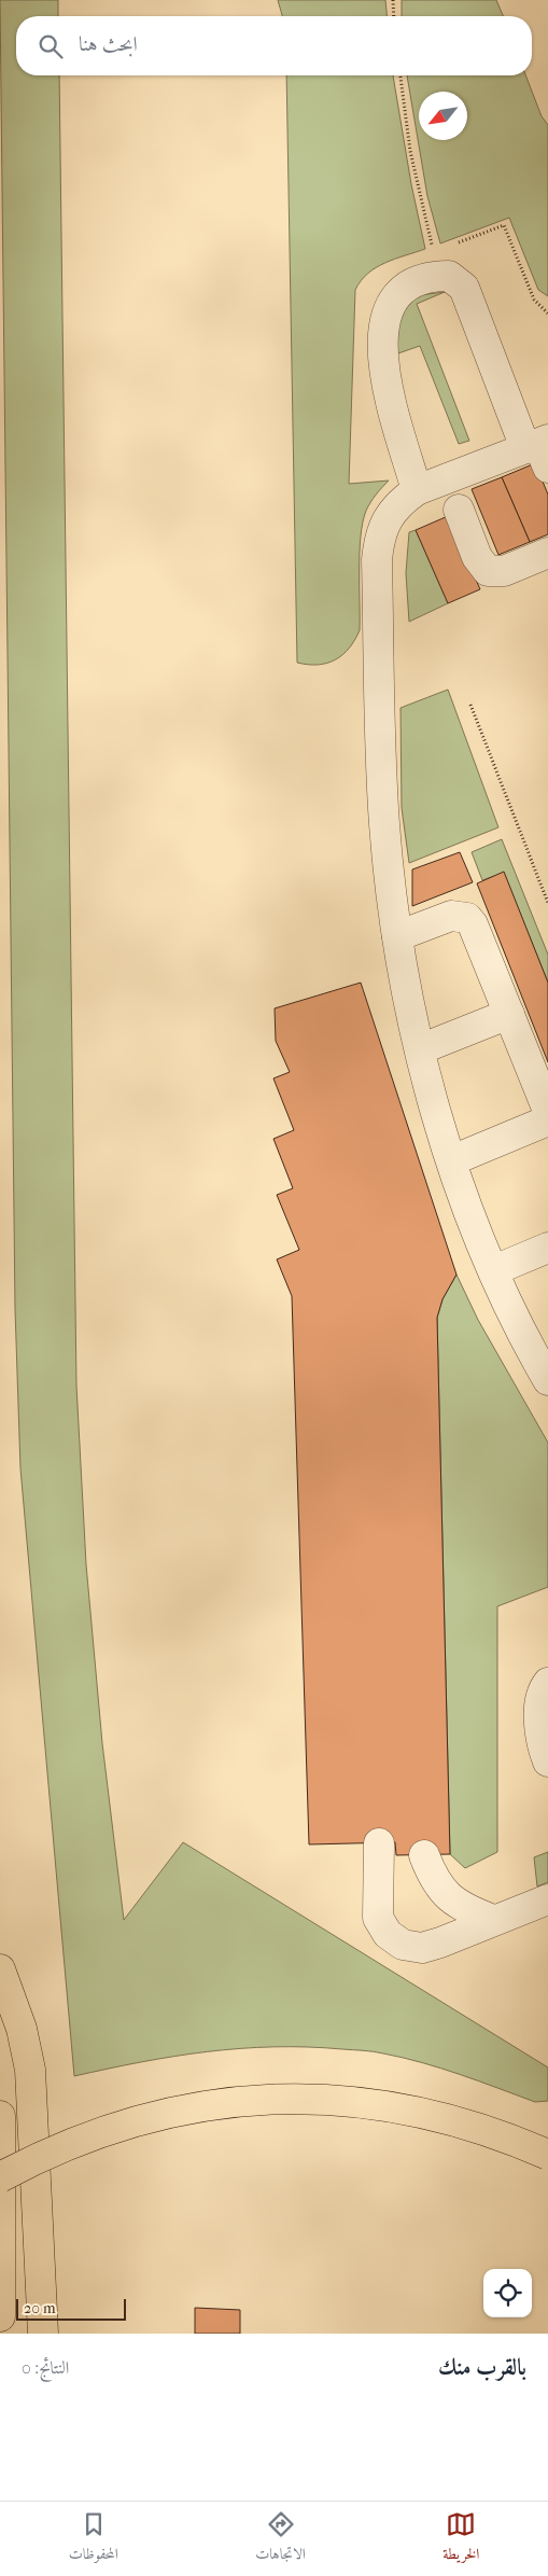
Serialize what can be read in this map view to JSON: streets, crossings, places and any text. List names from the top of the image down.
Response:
{
  "scale_bar": "20 m",
  "north": "bottom left",
  "page": {
    "search": "ابحث هنا",
    "scale": "20 m",
    "heading": ["بالقرب منك", "النتائج: 0"],
    "nav": ["الخريطة", "الاتجاهات", "المحفوظات"]
  }
}
